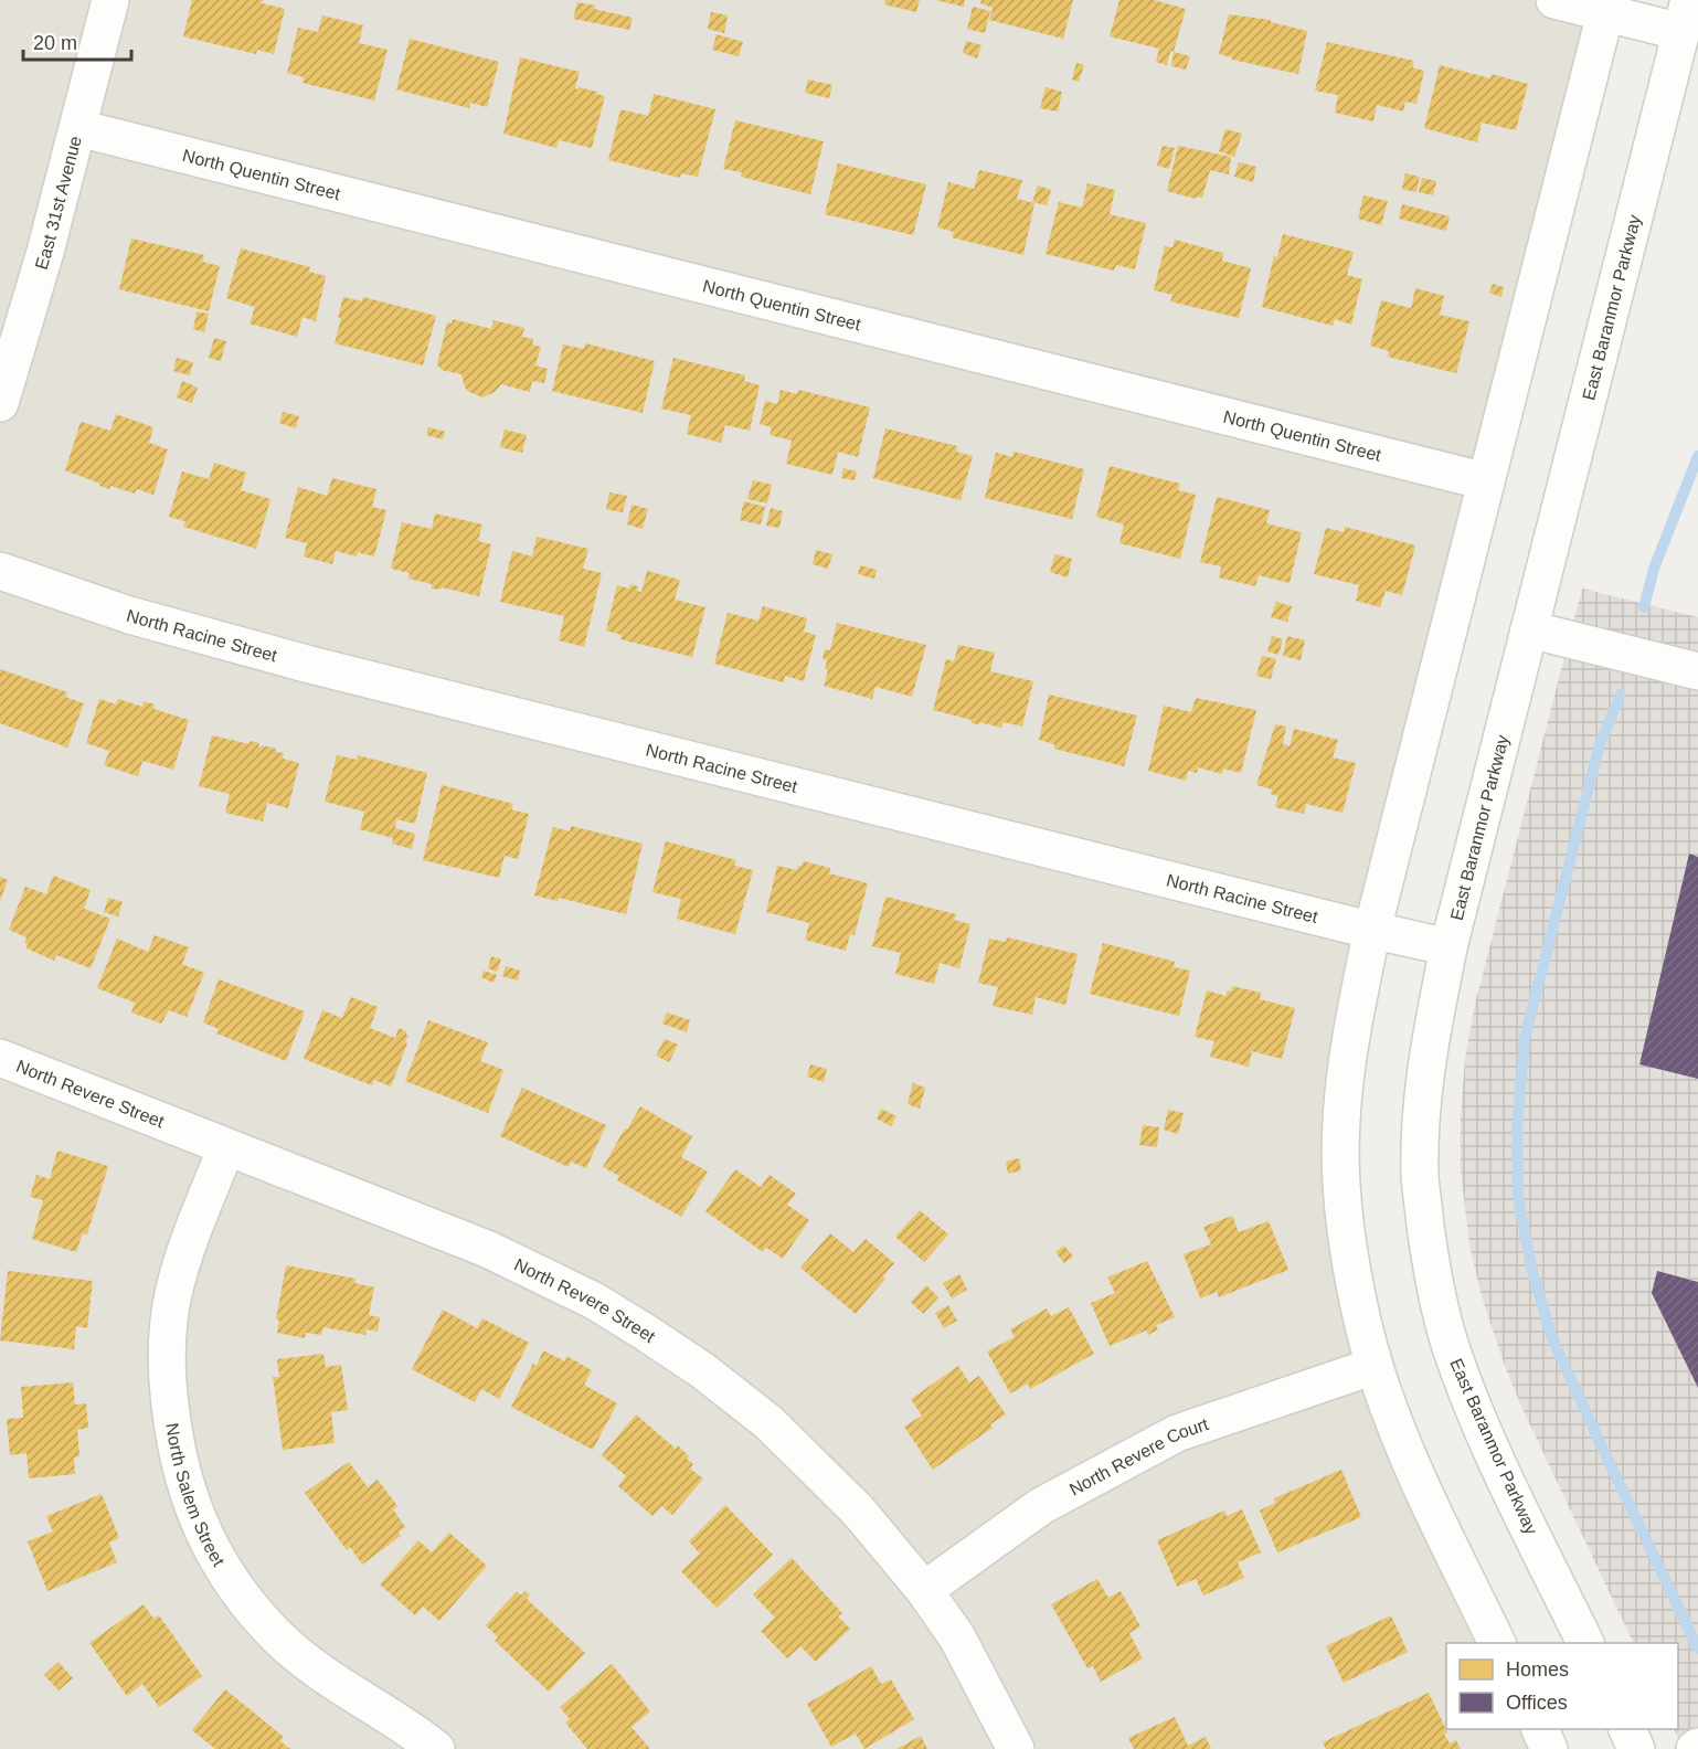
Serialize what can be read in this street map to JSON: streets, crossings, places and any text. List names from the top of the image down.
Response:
{
  "streets": {
    "street": [
      "North Quentin Street",
      "East 31st Avenue",
      "East Baranmor Parkway",
      "North Racine Street",
      "North Revere Street",
      "North Revere Court",
      "North Salem Street"
    ]
  },
  "crossings": [
    ["North Quentin Street", "East 31st Avenue"],
    ["East Baranmor Parkway", "North Racine Street"],
    ["North Revere Street", "North Revere Court"],
    ["North Revere Street", "North Salem Street"]
  ],
  "legend": ["Homes", "Offices"],
  "scale_bar": "20 m"
}
